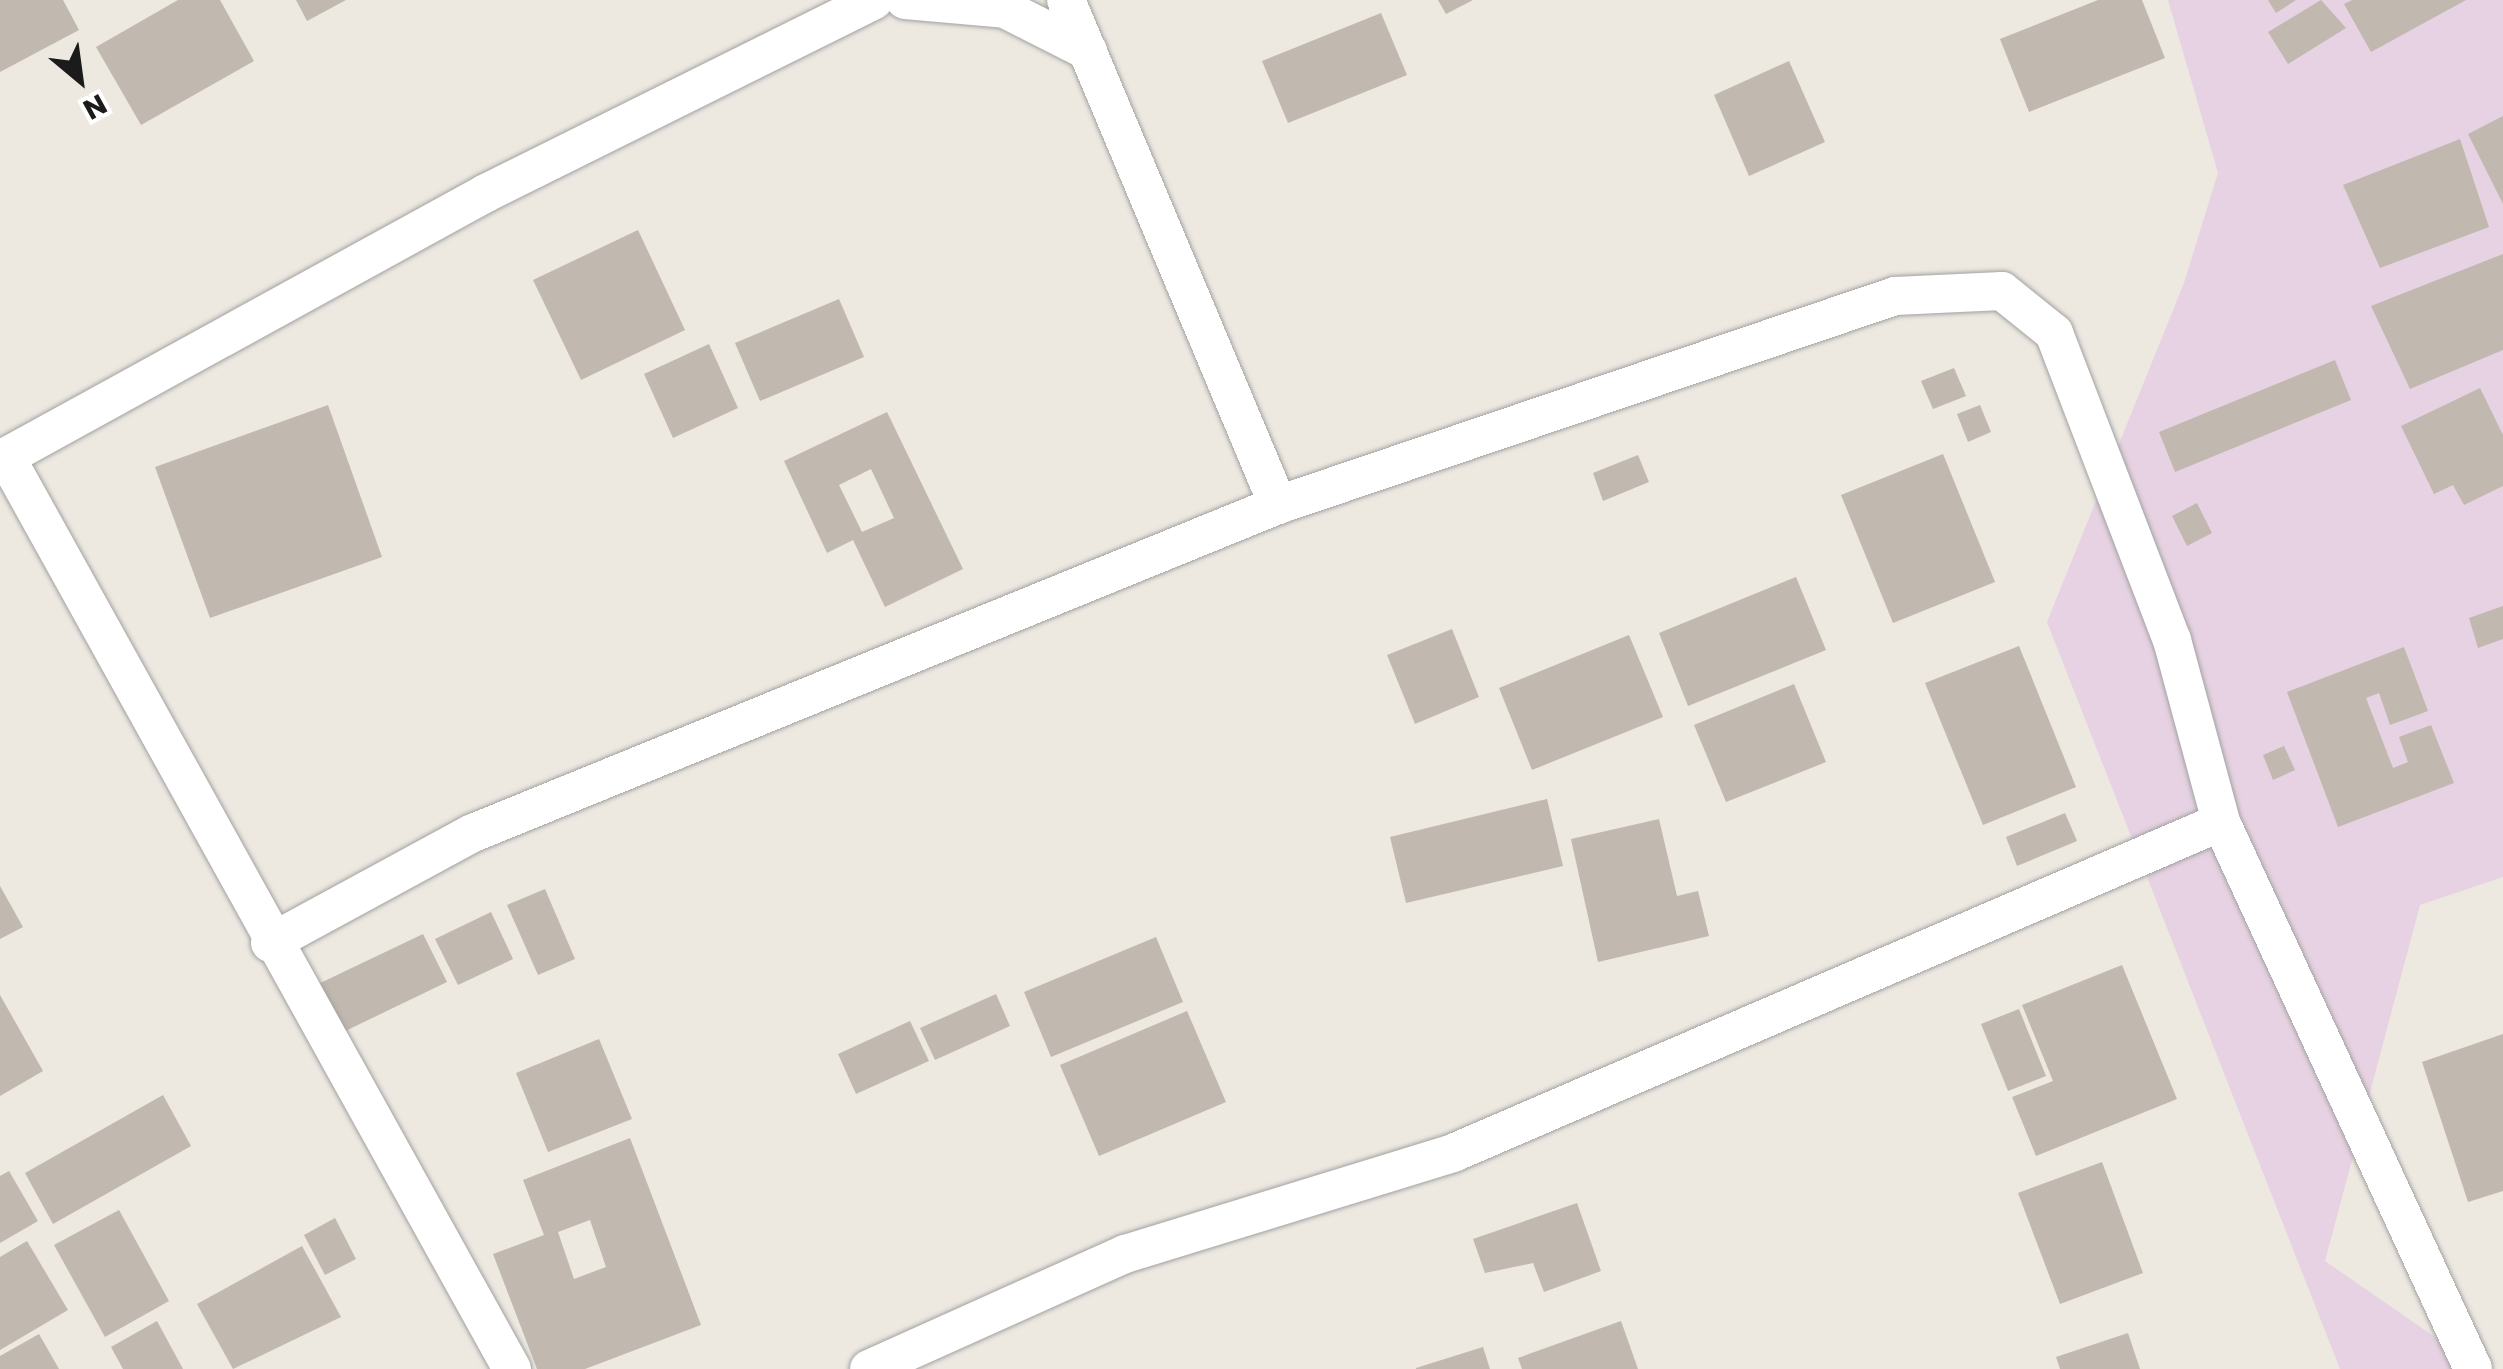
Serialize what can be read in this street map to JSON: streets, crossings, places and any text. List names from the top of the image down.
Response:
{
  "north": "bottom right"
}
